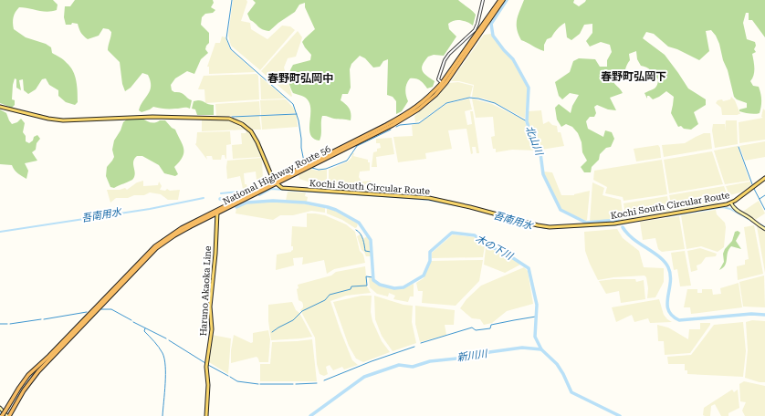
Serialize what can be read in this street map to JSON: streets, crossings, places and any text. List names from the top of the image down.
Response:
{
  "streets": {
    "highway": ["National Highway Route 56"],
    "main road": ["Kochi South Circular Route", "Haruno Akaoka Line"]
  },
  "crossings": [
    ["National Highway Route 56", "Kochi South Circular Route"],
    ["National Highway Route 56", "Haruno Akaoka Line"]
  ],
  "districts": ["春野町弘岡下", "春野町弘岡中"],
  "water": [
    "北山川",
    "吾南用水",
    "木の下川",
    "新川川"
  ]
}
